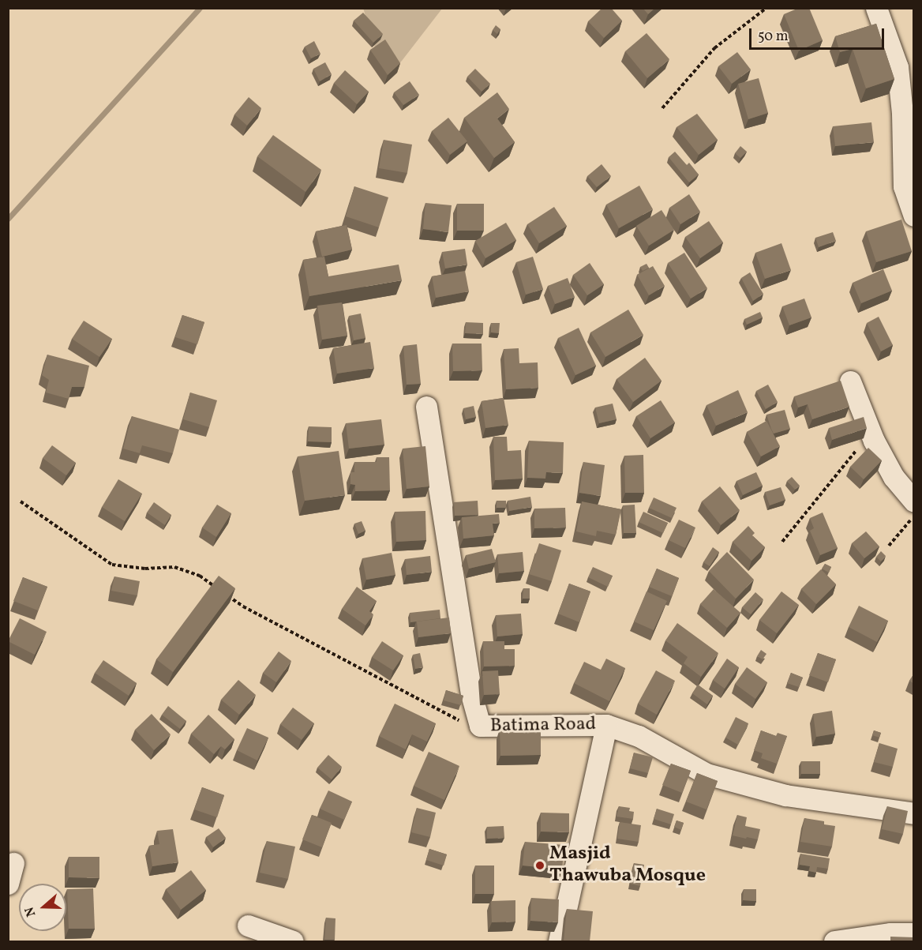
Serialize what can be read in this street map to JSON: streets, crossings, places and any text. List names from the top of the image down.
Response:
{
  "streets": {
    "street": ["Batima Road"]
  },
  "places": ["Masjid Thawuba Mosque"],
  "scale_bar": "50 m",
  "north": "left"
}
